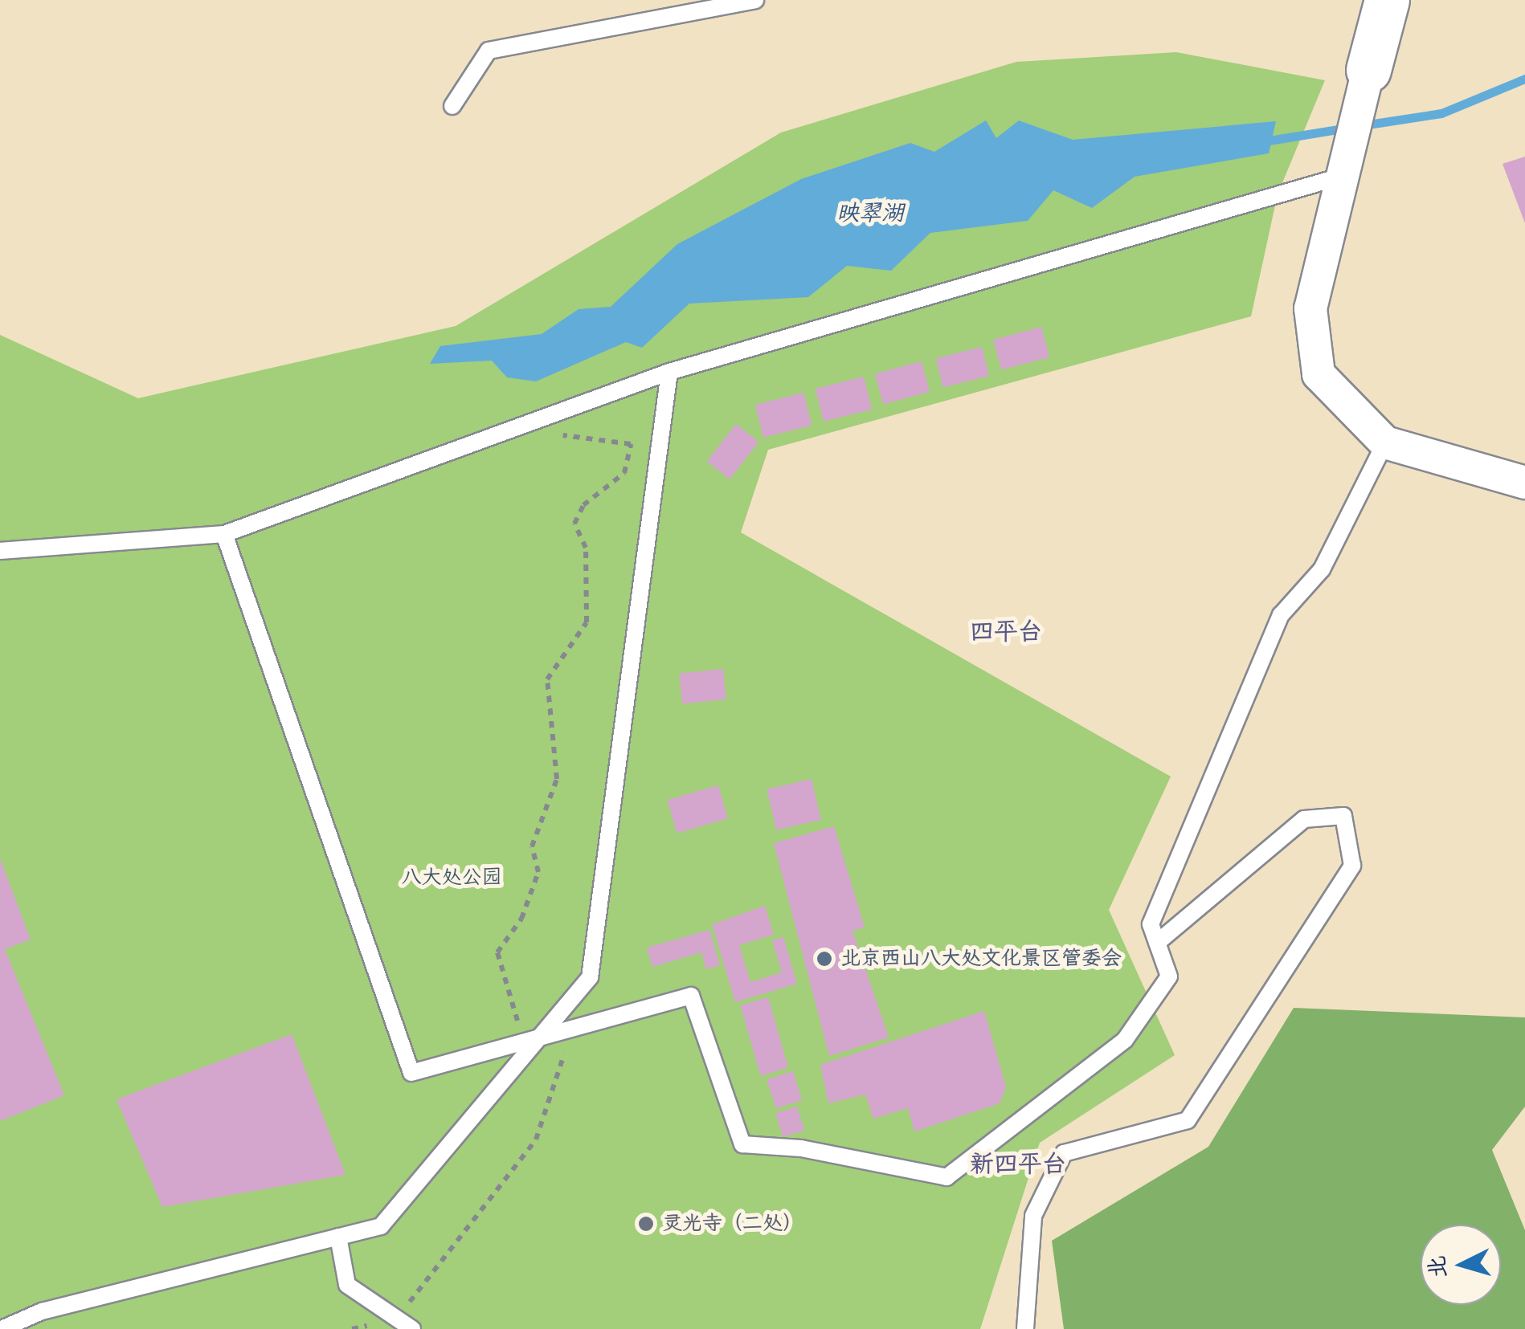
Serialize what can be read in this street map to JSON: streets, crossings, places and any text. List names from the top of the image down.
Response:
{
  "districts": ["四平台", "新四平台"],
  "water": ["映翠湖"],
  "parks": ["八大处公园"],
  "places": ["北京西山八大处文化景区管委会", "灵光寺（二处）"],
  "north": "left"
}
